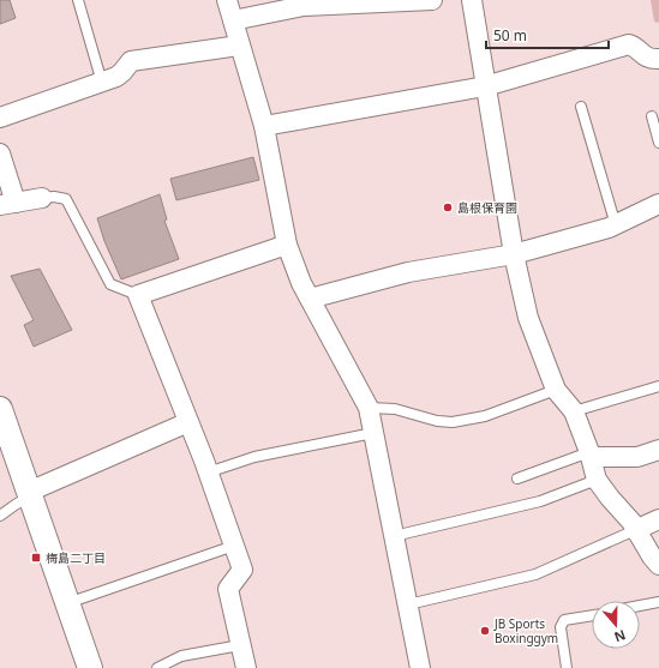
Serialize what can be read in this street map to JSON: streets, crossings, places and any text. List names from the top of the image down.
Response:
{
  "places": {
    "other": ["島根保育園", "JB Sports Boxinggym"],
    "transit": ["梅島二丁目"]
  },
  "scale_bar": "50 m",
  "north": "bottom"
}
